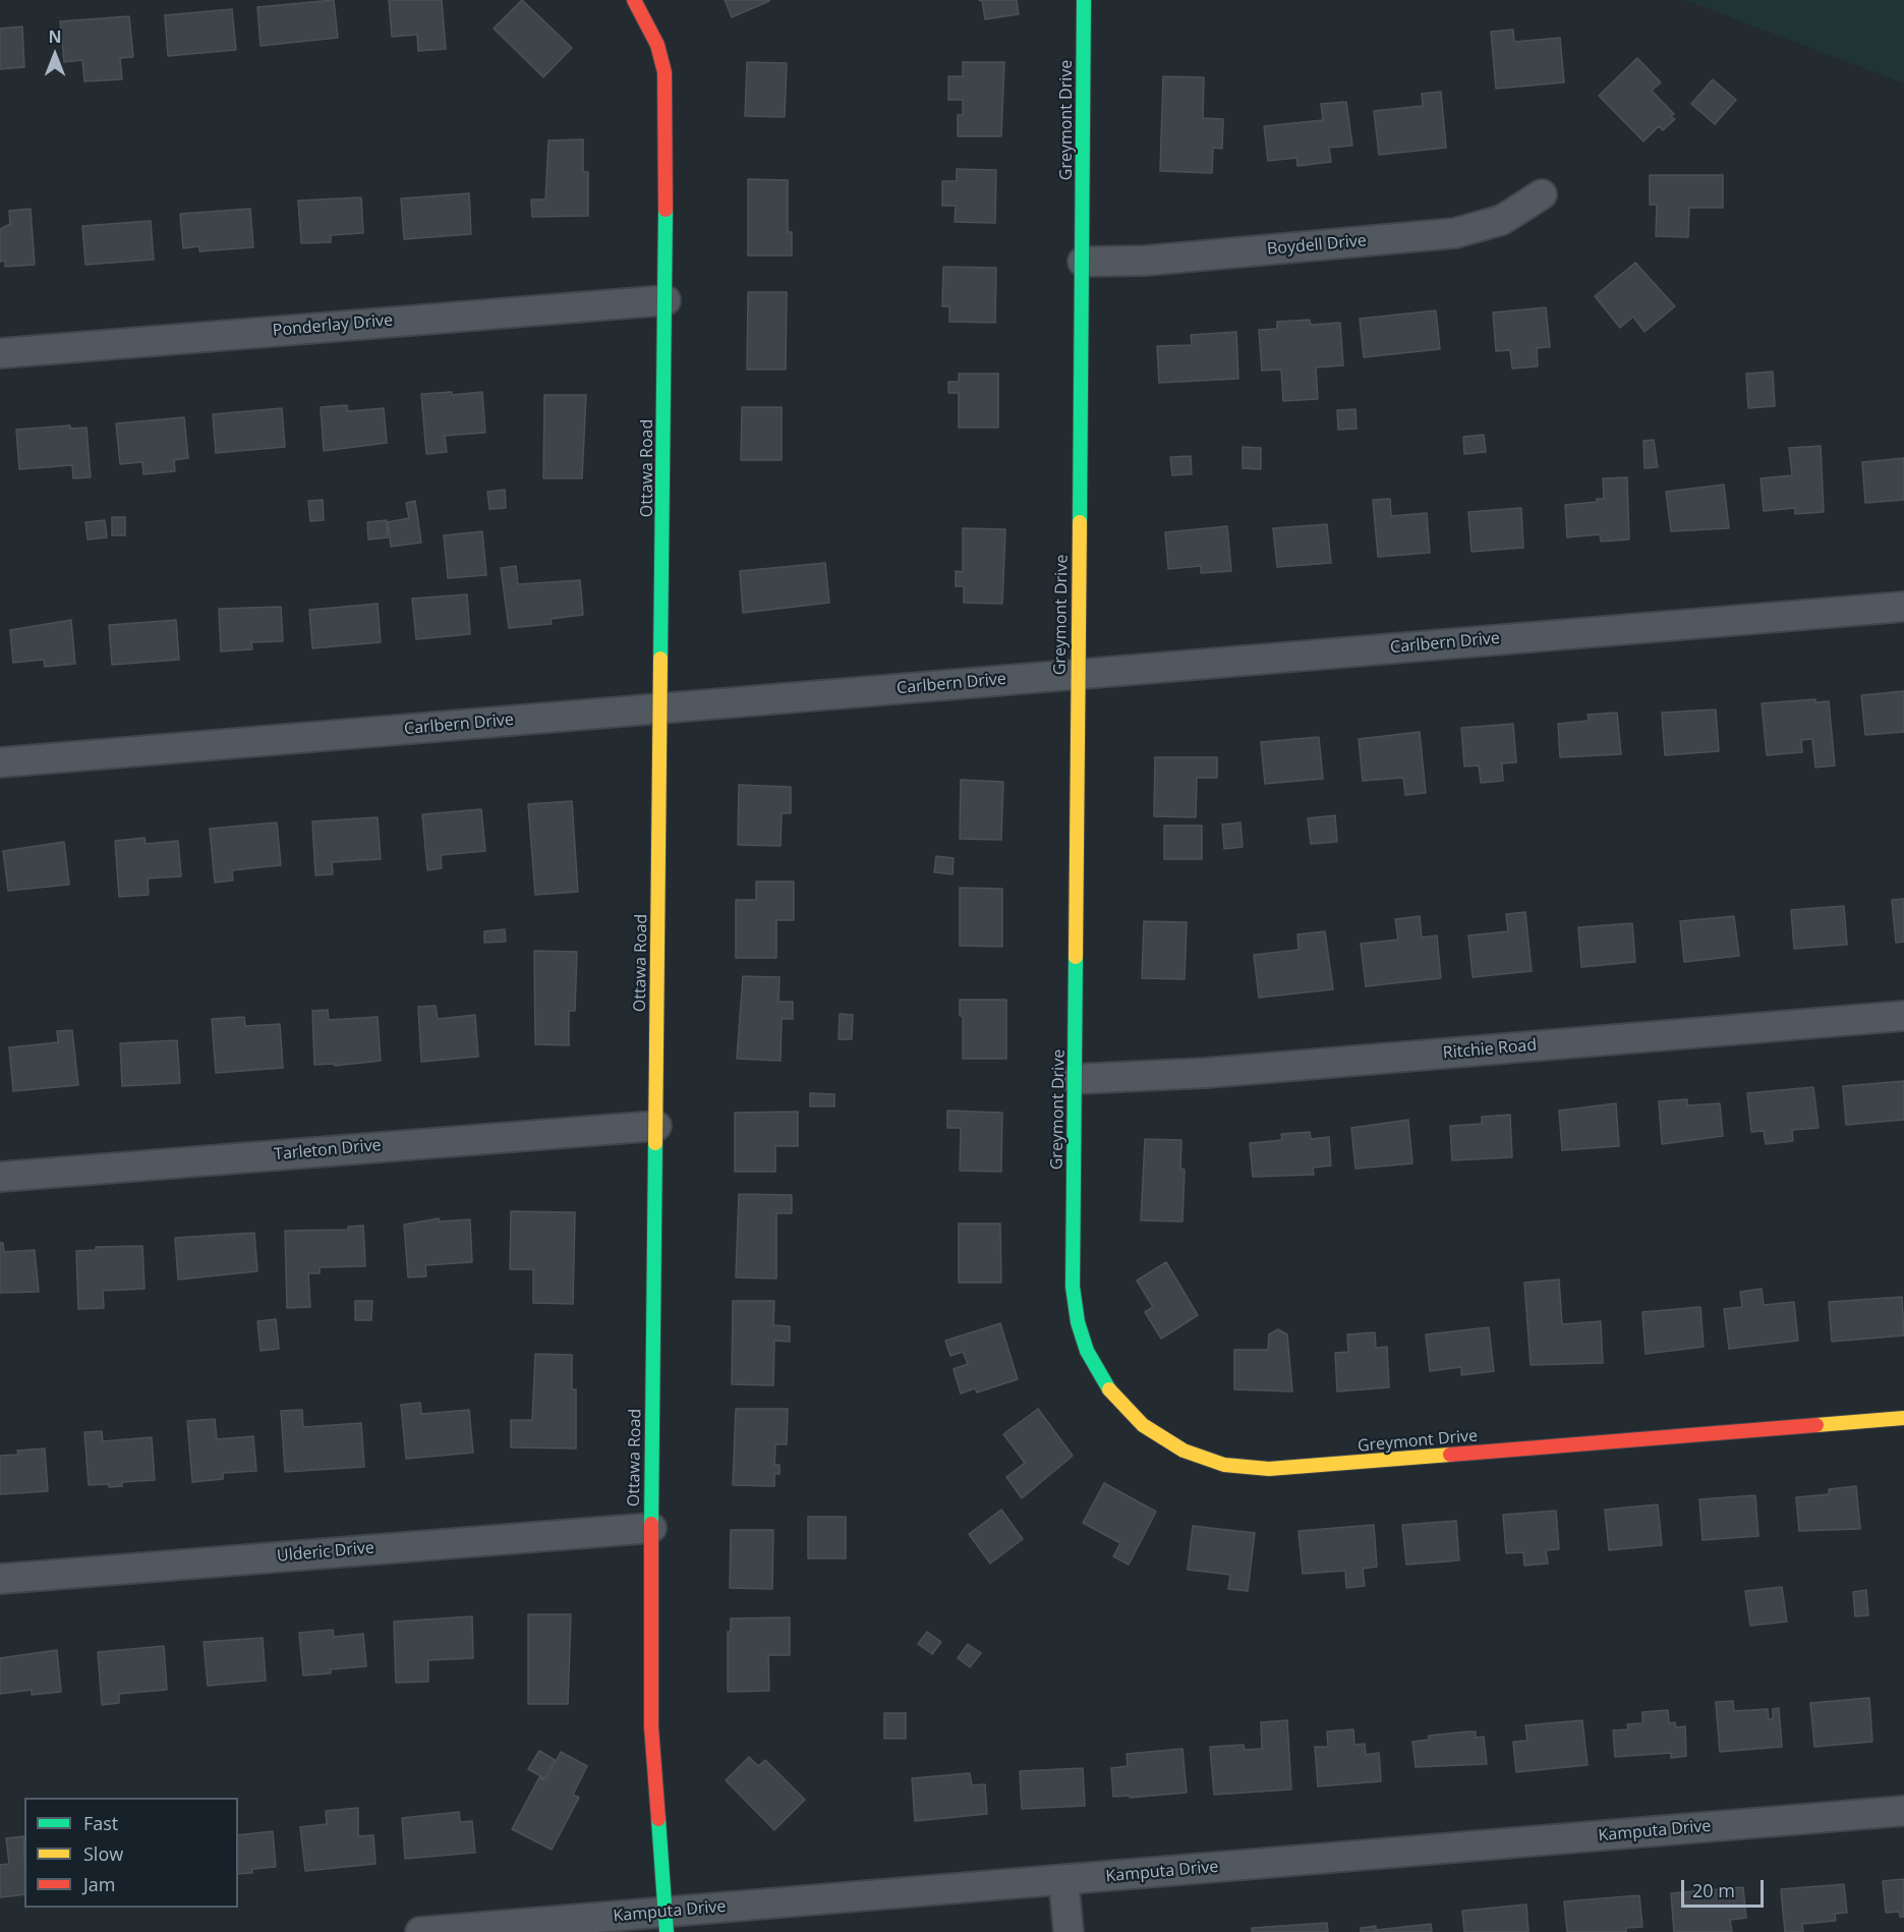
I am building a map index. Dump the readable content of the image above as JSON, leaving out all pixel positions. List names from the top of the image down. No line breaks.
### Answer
{"streets":{"street":["Greymont Drive","Boydell Drive","Ponderlay Drive","Ottawa Road","Carlbern Drive","Ritchie Road","Tarleton Drive","Ulderic Drive","Kamputa Drive"]},"crossings":[["Greymont Drive","Boydell Drive"],["Greymont Drive","Carlbern Drive"],["Greymont Drive","Ritchie Road"],["Ponderlay Drive","Ottawa Road"],["Ottawa Road","Carlbern Drive"],["Ottawa Road","Tarleton Drive"],["Ottawa Road","Ulderic Drive"],["Ottawa Road","Kamputa Drive"]],"legend":["Fast","Slow","Jam"],"scale_bar":"20 m","north":"top"}
